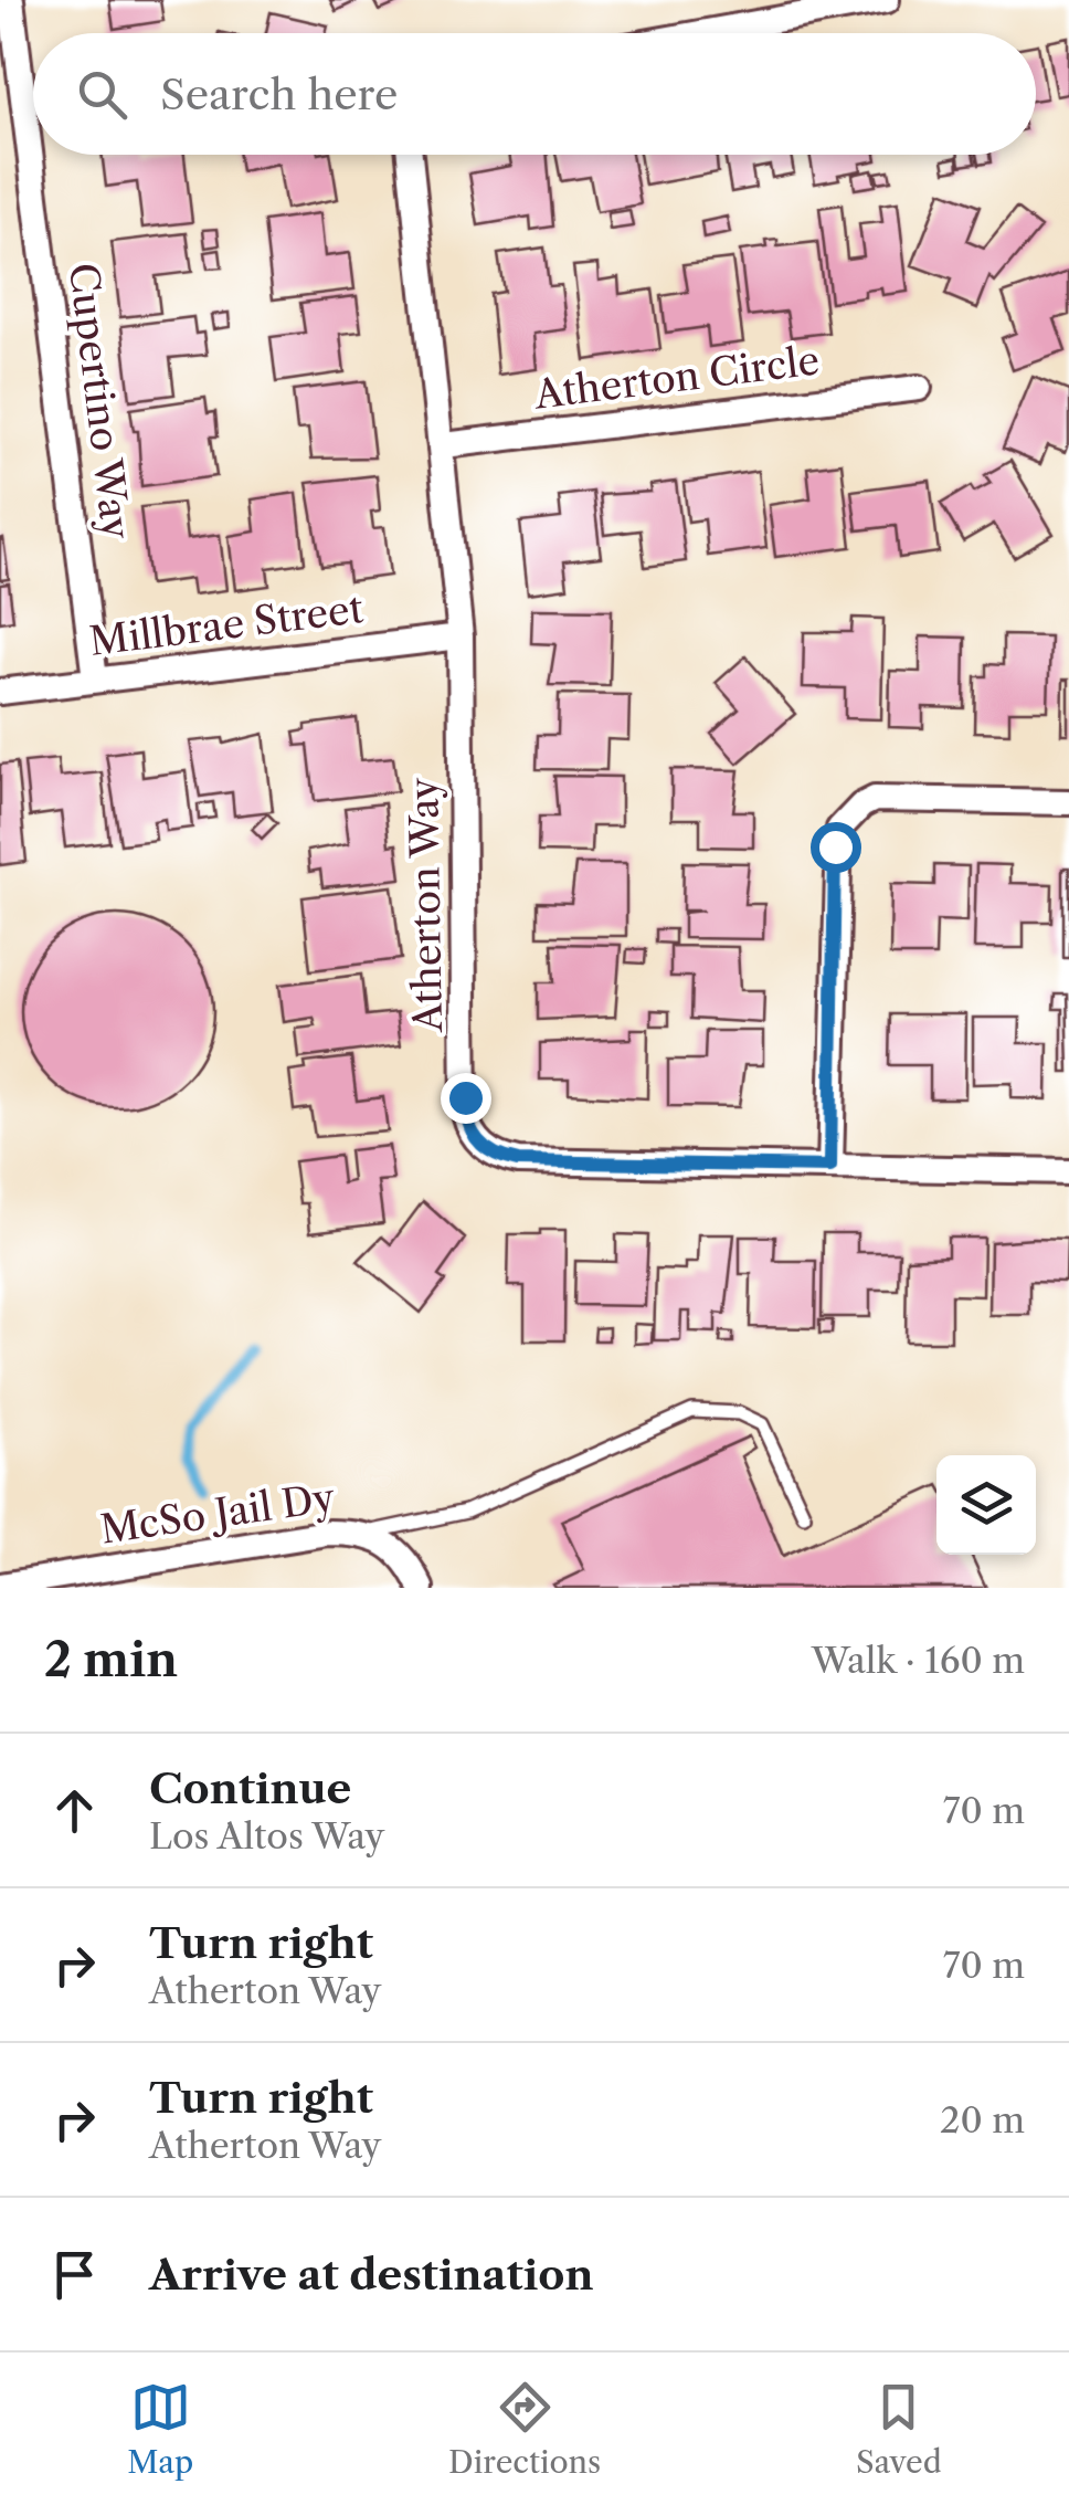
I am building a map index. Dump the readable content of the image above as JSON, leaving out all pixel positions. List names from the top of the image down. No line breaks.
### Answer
{"streets":{"street":["Atherton Circle","Cupertino Way","Millbrae Street","Atherton Way","McSo Jail Dy"]},"crossings":[["Atherton Circle","Atherton Way"],["Cupertino Way","Millbrae Street"],["Millbrae Street","Atherton Way"]],"page":{"search":"Search here","heading":["2 min","Walk · 160 m"],"list":[["Continue","Los Altos Way","70 m"],["Turn right","Atherton Way","70 m"],["Turn right","Atherton Way","20 m"],"Arrive at destination"],"nav":["Map","Directions","Saved"]}}
